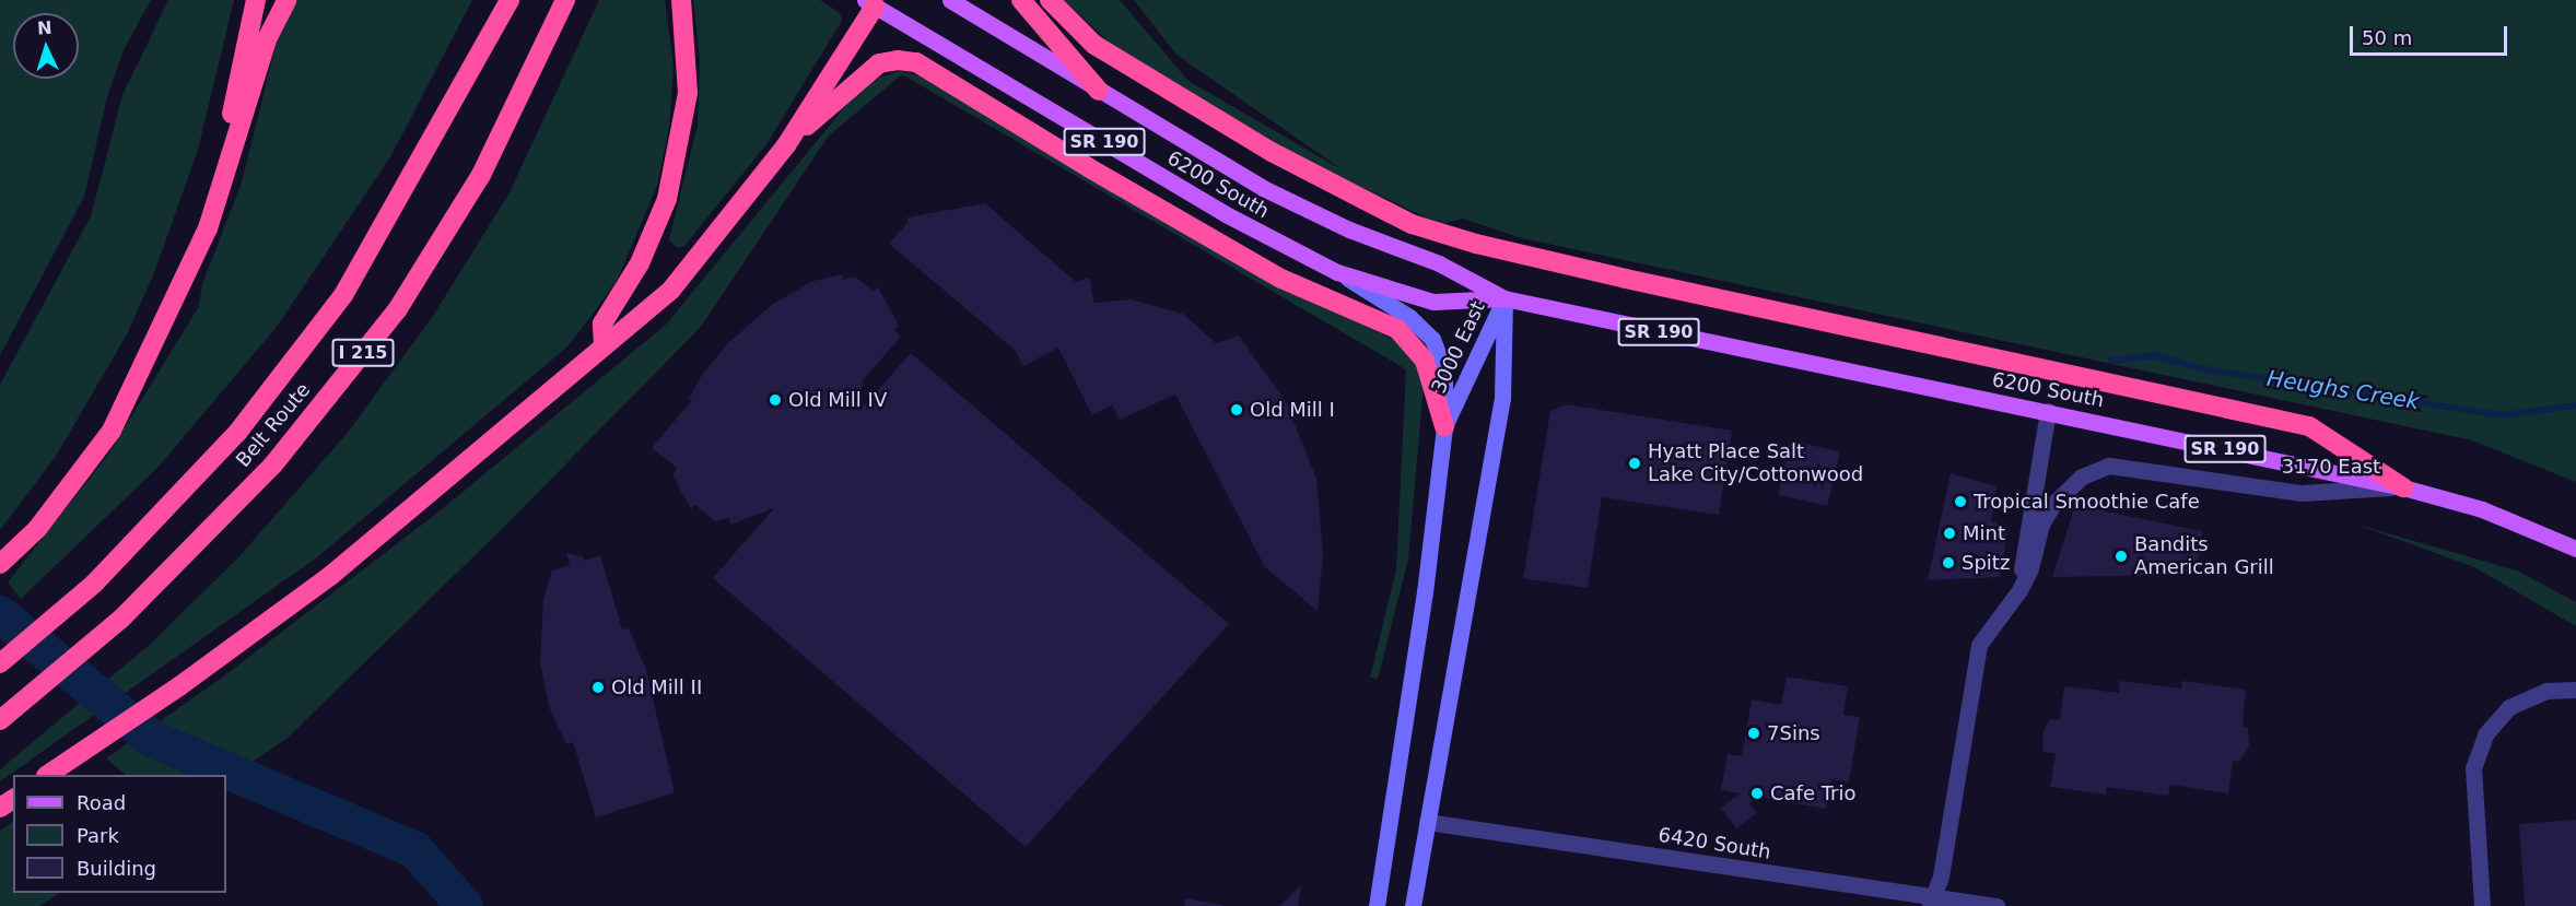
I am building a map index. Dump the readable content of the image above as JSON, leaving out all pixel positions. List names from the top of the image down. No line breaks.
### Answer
{"streets":{"highway":["I 215","Belt Route"],"main road":["SR 190","6200 South","3000 East"],"street":["3170 East","6420 South"]},"crossings":[["6200 South","3000 East"],["6200 South","3170 East"],["3000 East","6420 South"],["3170 East","6420 South"]],"water":["Heughs Creek"],"places":["Old Mill IV","Old Mill I","Hyatt Place Salt Lake City/Cottonwood","Tropical Smoothie Cafe","Mint","Bandits American Grill","Spitz","Old Mill II","7Sins","Cafe Trio"],"legend":["Road","Park","Building"],"scale_bar":"50 m","north":"top"}
